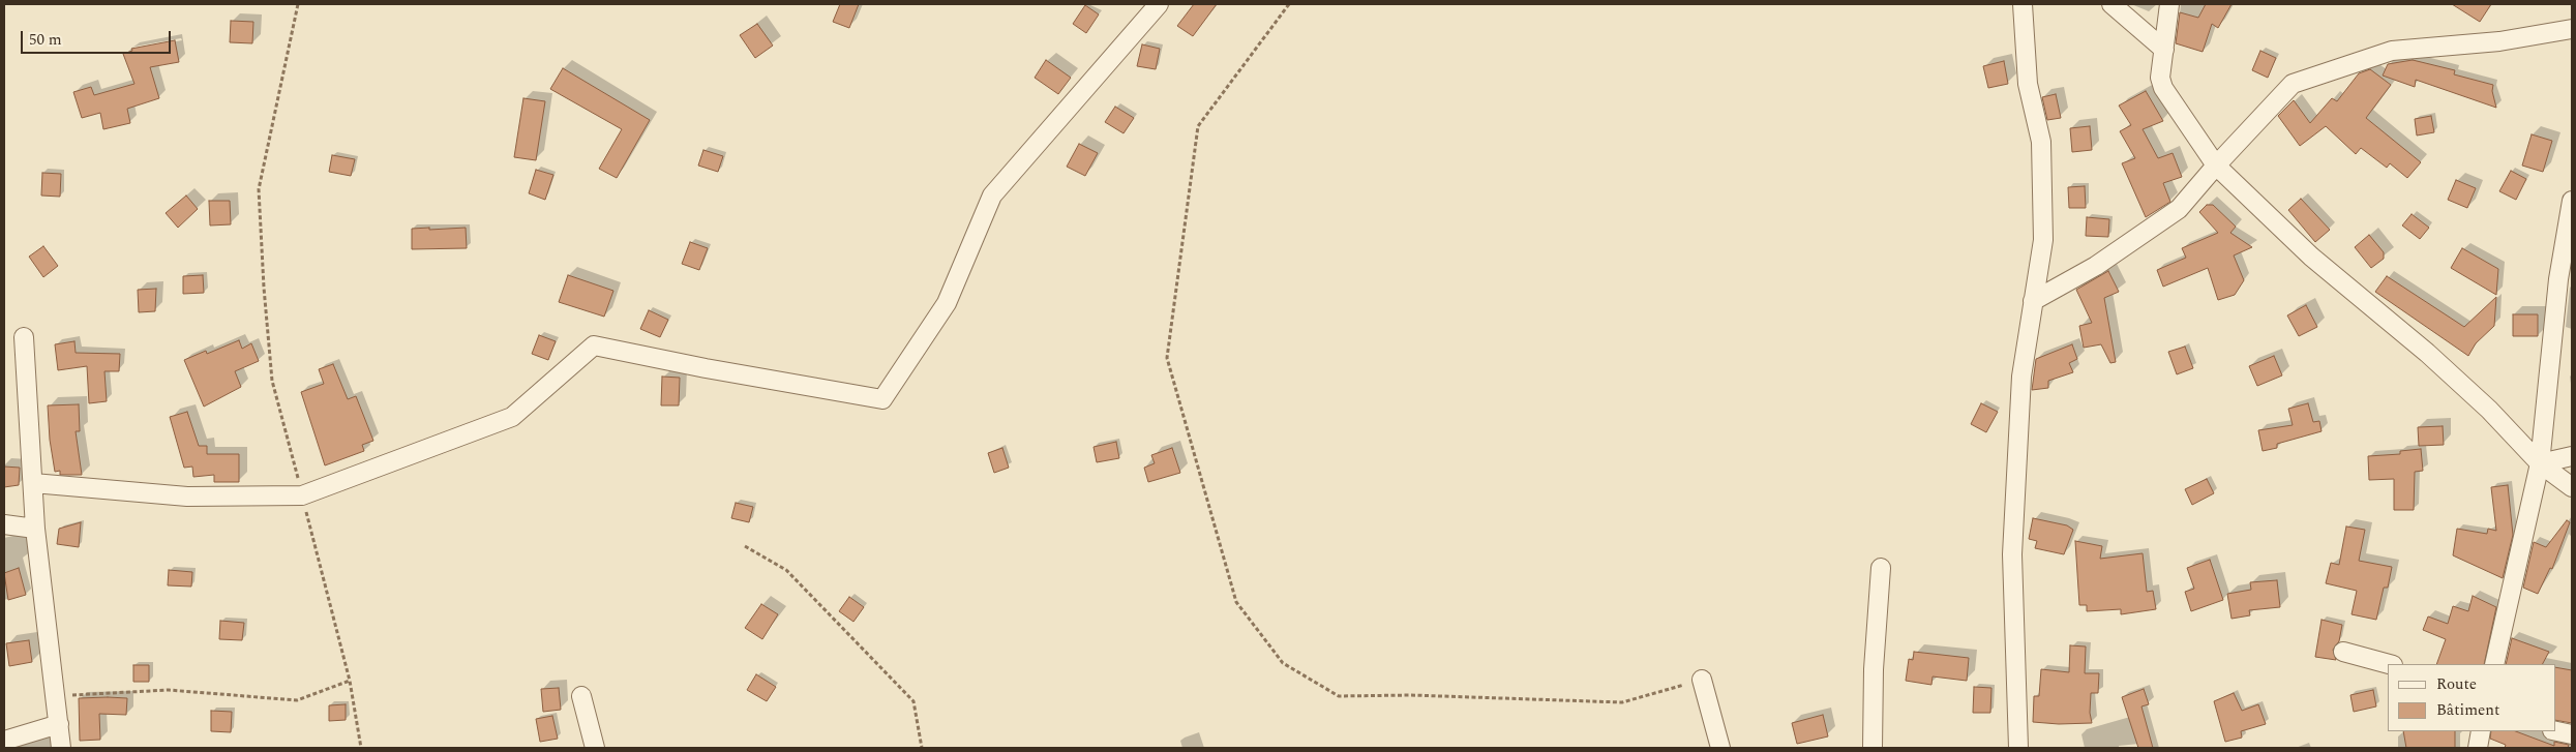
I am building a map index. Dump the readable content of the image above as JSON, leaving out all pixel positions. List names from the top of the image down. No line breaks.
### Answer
{"legend":["Route","Bâtiment"],"scale_bar":"50 m"}
